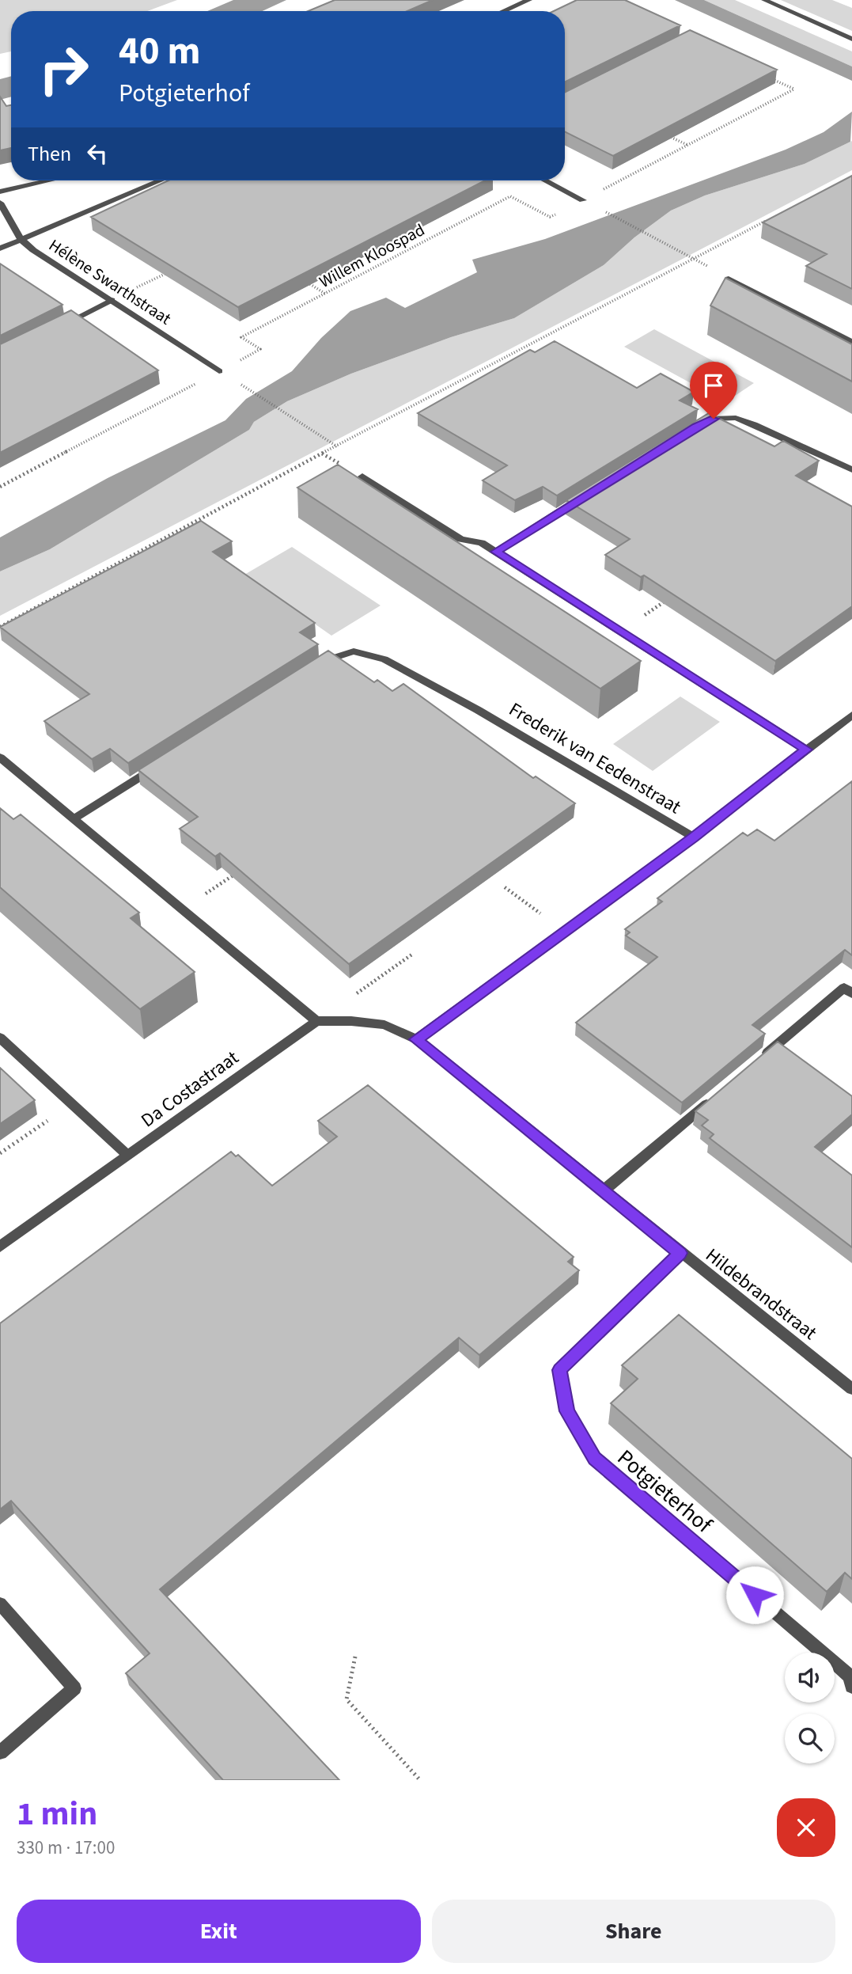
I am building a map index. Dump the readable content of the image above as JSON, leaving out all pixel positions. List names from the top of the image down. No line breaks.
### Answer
{"streets":{"street":["Hélène Swarthstraat","Frederik van Eedenstraat","Da Costastraat","Hildebrandstraat","Potgieterhof"],"path":["Willem Kloospad"]},"crossings":[["Willem Kloospad","Hélène Swarthstraat"],["Hildebrandstraat","Potgieterhof"]],"page":{"turn":["40 m","Potgieterhof"],"then":"Then","heading":["1 min","330 m · 17:00"],"buttons":["Exit","Share"]}}
